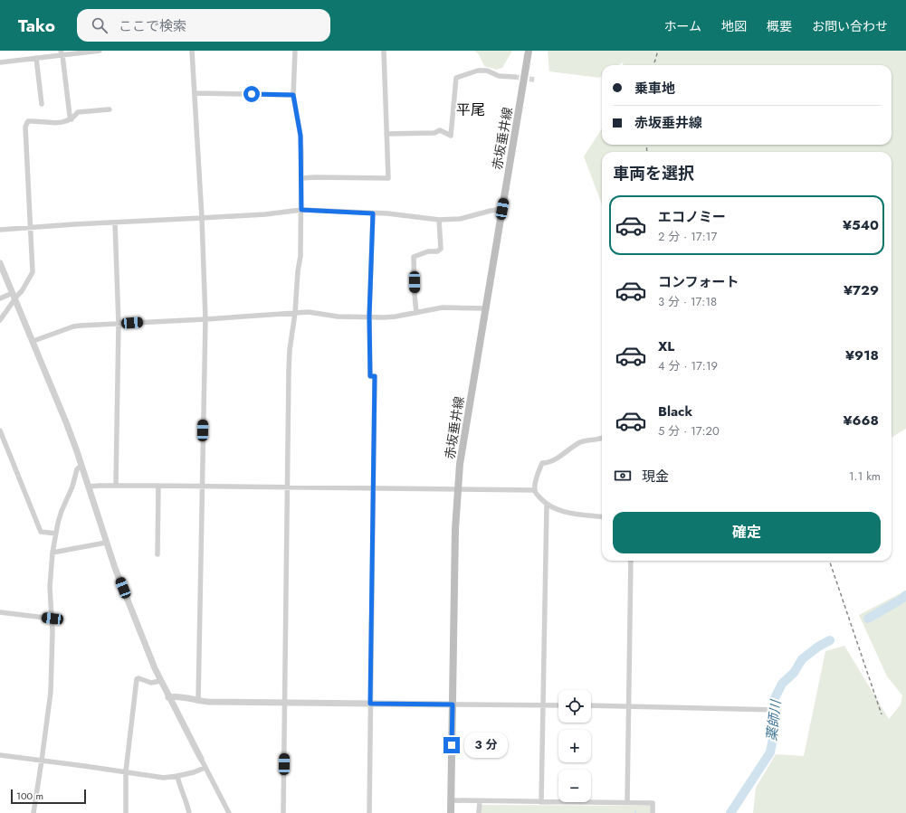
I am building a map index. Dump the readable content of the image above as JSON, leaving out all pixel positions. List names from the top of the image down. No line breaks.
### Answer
{"streets":{"main road":["赤坂垂井線"]},"districts":["平尾"],"water":["薬師川"],"scale_bar":"100 m","page":{"header":"Tako","search":"ここで検索","nav":["ホーム","地図","概要","お問い合わせ"],"banner":["乗車地","赤坂垂井線"],"heading":"車両を選択","list":[{"name":"エコノミー","note":"2 分 · 17:17","value":"¥540"},{"name":"コンフォート","note":"3 分 · 17:18","value":"¥729"},{"name":"XL","note":"4 分 · 17:19","value":"¥918"},{"name":"Black","note":"5 分 · 17:20","value":"¥668"}],"pay":["現金","1.1 km"],"buttons":"確定","map_buttons":["+","−"],"bubble":"3 分","scale":"100 m"}}
